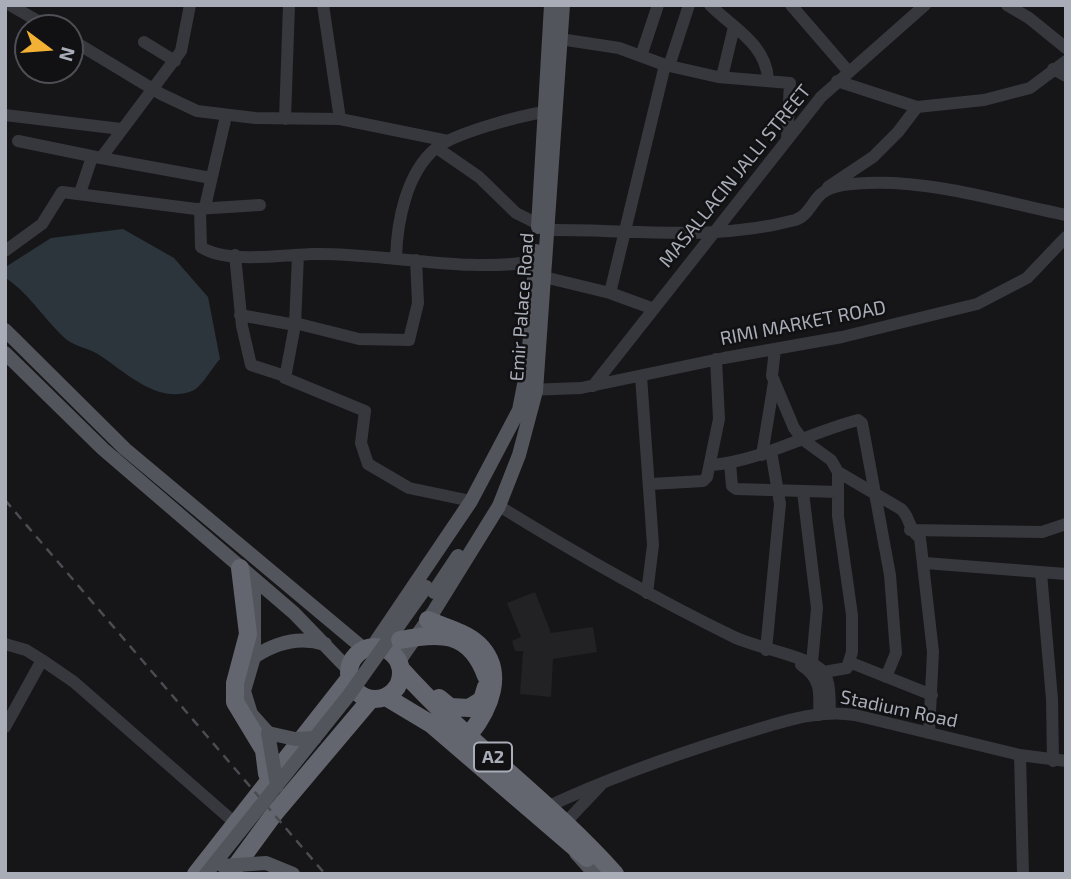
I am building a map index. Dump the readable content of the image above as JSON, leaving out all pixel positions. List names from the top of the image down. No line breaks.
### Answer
{"streets":{"highway":["A2"],"main road":["Emir Palace Road"],"street":["MASALLACIN JALLI STREET","RIMI MARKET ROAD","Stadium Road"]},"crossings":[["MASALLACIN JALLI STREET","RIMI MARKET ROAD"],["Emir Palace Road","RIMI MARKET ROAD"],["Emir Palace Road","A2"],["Stadium Road","A2"]],"north":"right"}
